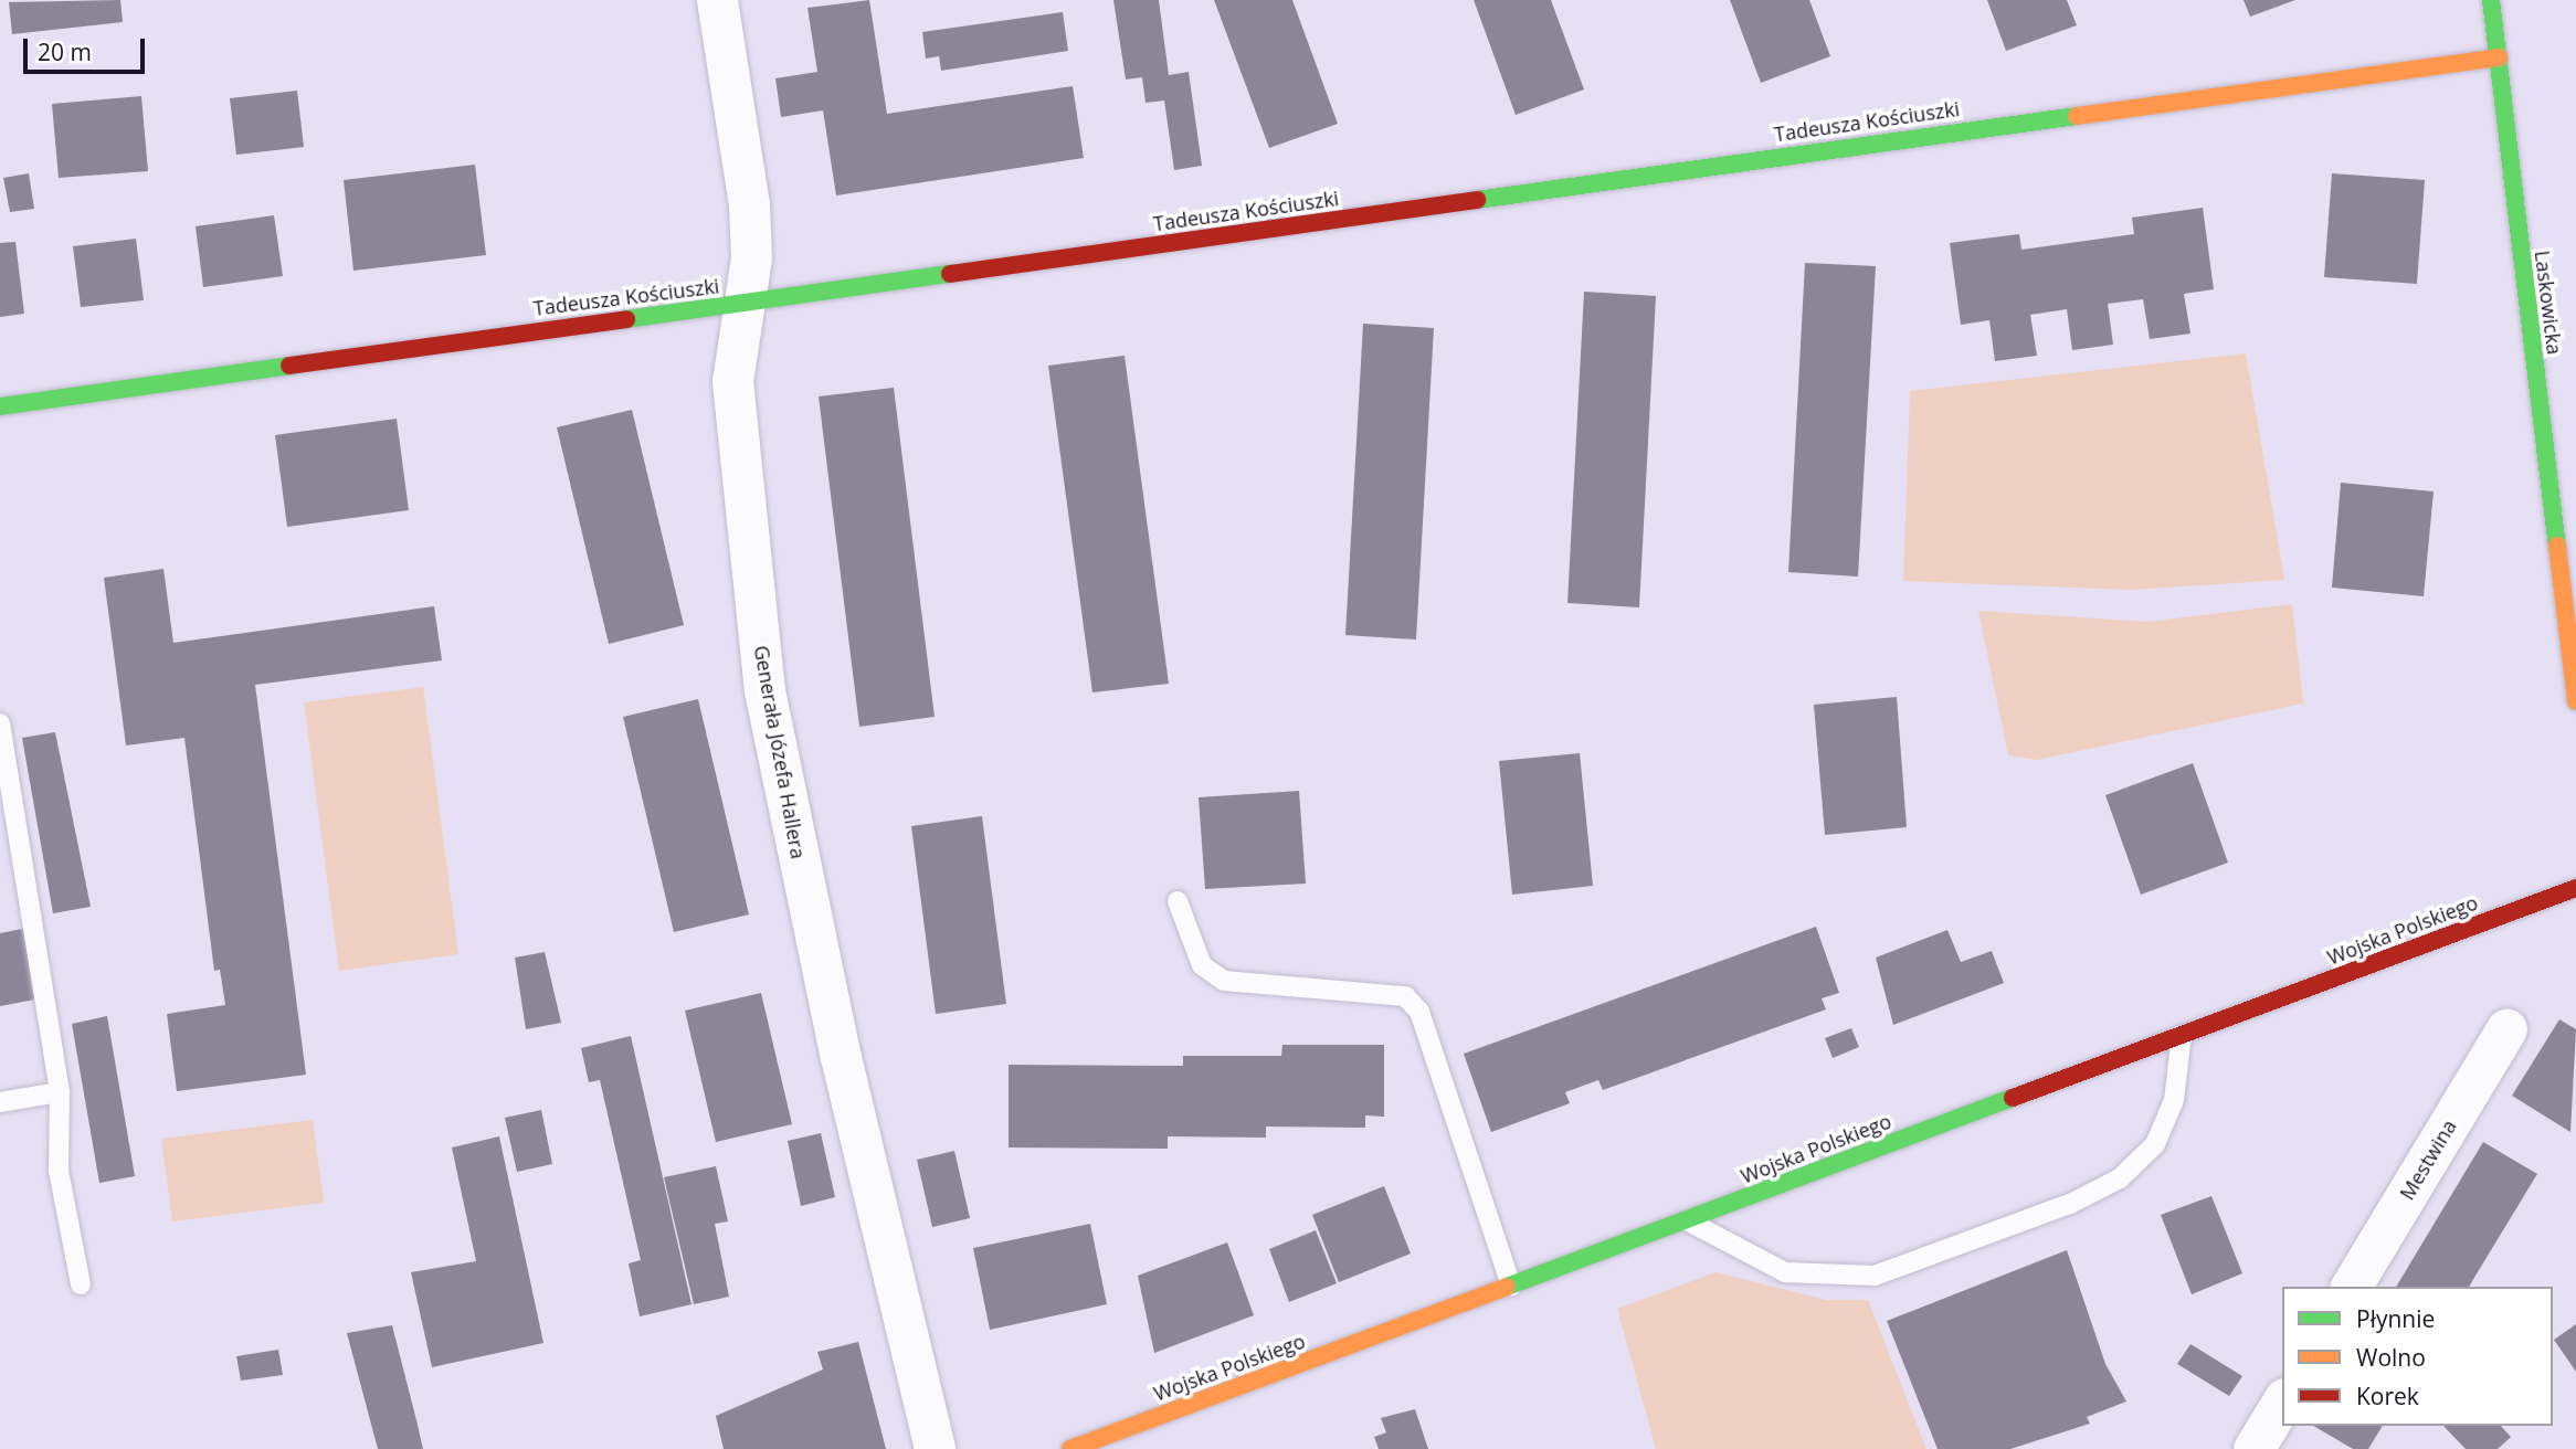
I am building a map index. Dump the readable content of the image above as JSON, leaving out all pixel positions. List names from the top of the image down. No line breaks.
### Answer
{"streets":{"street":["Tadeusza Kościuszki","Laskowicka","Generała Józefa Hallera","Wojska Polskiego","Mestwina"]},"crossings":[["Tadeusza Kościuszki","Laskowicka"],["Tadeusza Kościuszki","Generała Józefa Hallera"]],"legend":["Płynnie","Wolno","Korek"],"scale_bar":"20 m"}
